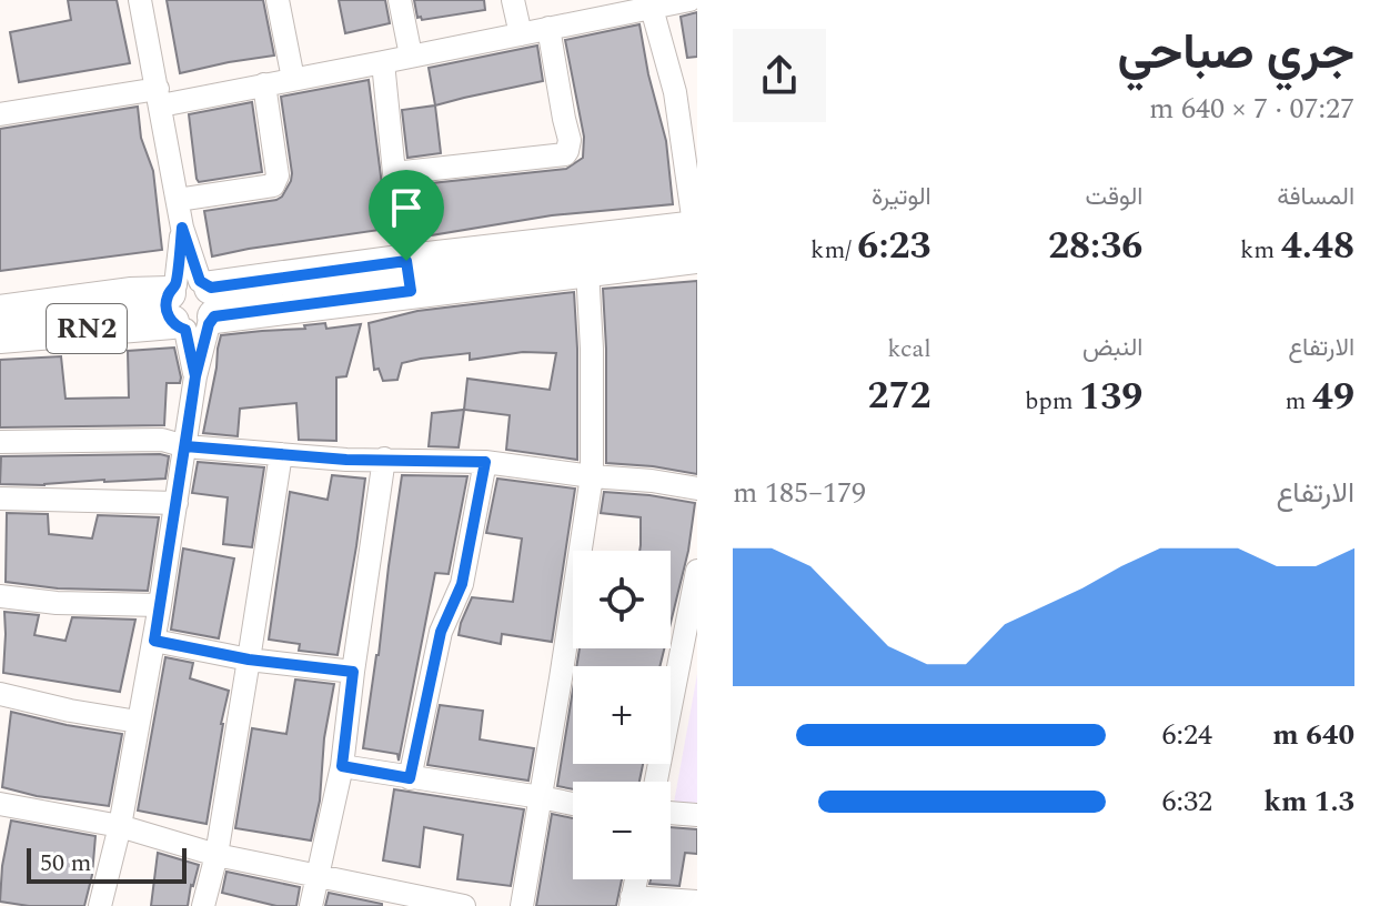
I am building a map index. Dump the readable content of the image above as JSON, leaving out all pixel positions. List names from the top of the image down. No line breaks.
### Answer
{"streets":{"main road":["RN2"]},"scale_bar":"50 m","page":{"heading":["جري صباحي","07:27 · 7 × 640 m"],"stats":[["المسافة","4.48 km"],["الوقت","28:36"],["الوتيرة","6:23 /km"],["الارتفاع","49 m"],["النبض","139 bpm"],["kcal","272"]],"chart":["الارتفاع","179–185 m"],"map_buttons":["+","−"],"list":[{"name":"640 m","note":"6:24"},{"name":"1.3 km","note":"6:32"}],"scale":"50 m"}}
